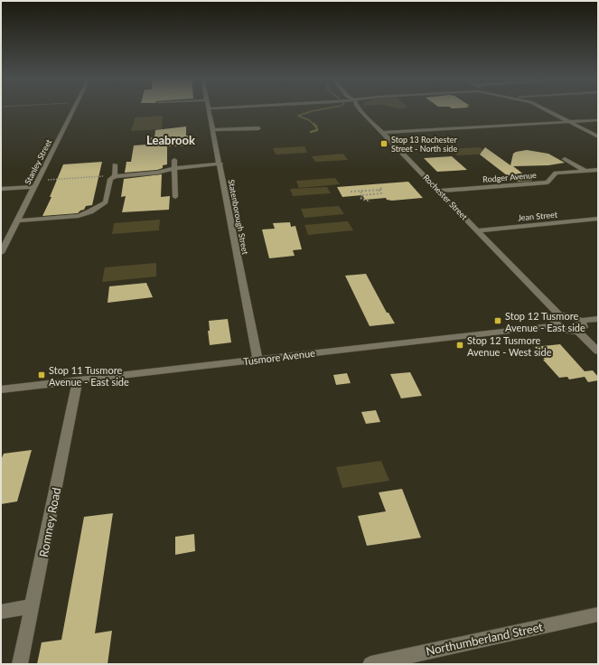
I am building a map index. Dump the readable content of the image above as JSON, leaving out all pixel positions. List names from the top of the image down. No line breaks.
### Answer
{"streets":{"street":["Stanley Street","Rodger Avenue","Rochester Street","Jean Street","Statenborough Street","Tusmore Avenue","Romney Road","Northumberland Street"]},"crossings":[["Rodger Avenue","Rochester Street"],["Rochester Street","Jean Street"],["Statenborough Street","Tusmore Avenue"],["Tusmore Avenue","Romney Road"]],"districts":["Leabrook"],"places":{"transit":["Stop 13 Rochester Street - North side","Stop 12 Tusmore Avenue - East side","Stop 12 Tusmore Avenue - West side","Stop 11 Tusmore Avenue - East side"]}}
